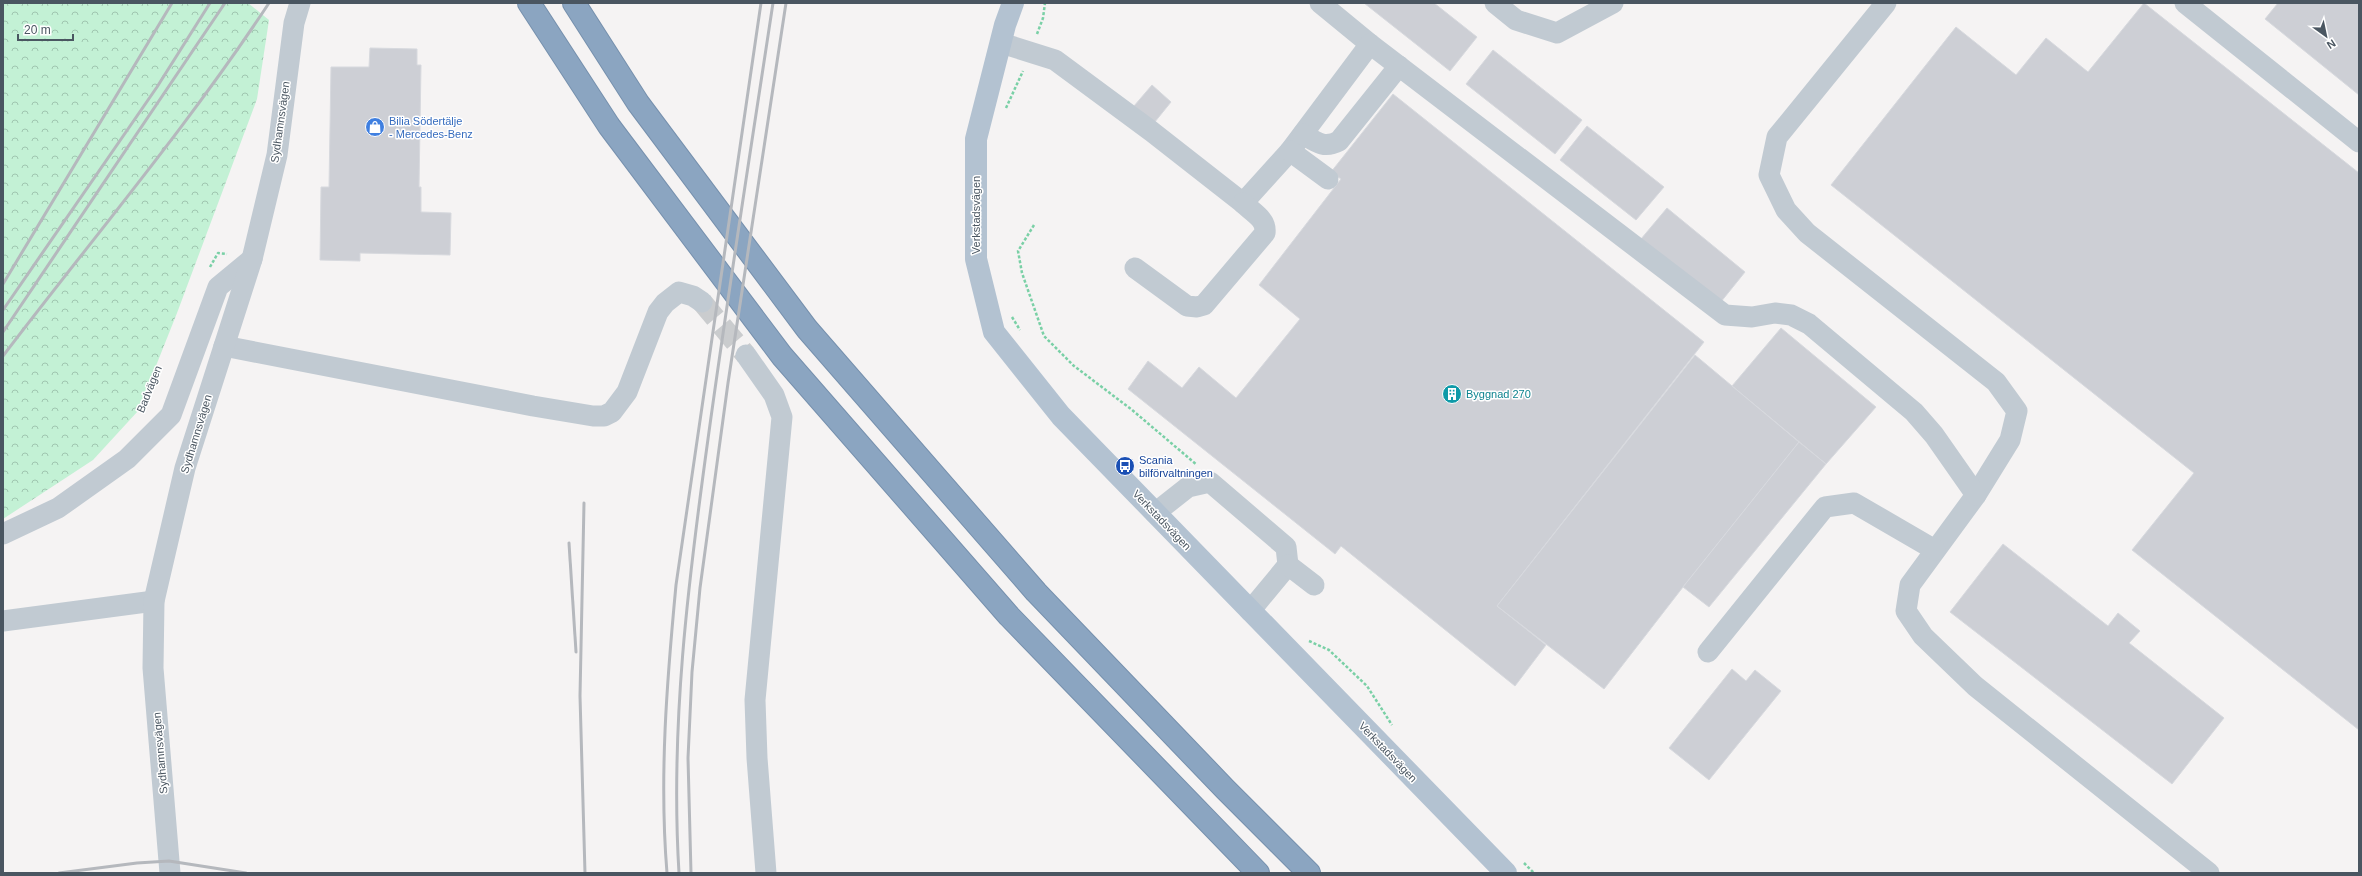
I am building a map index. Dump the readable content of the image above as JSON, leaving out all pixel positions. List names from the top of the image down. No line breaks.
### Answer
{"streets":{"main road":["Verkstadsvägen"],"street":["Sydhamnsvägen"]},"places":{"shop":["Bilia Södertälje - Mercedes-Benz"],"building":["Byggnad 270"],"bus stop":["Scania bilförvaltningen"]},"scale_bar":"20 m","north":"bottom right"}
